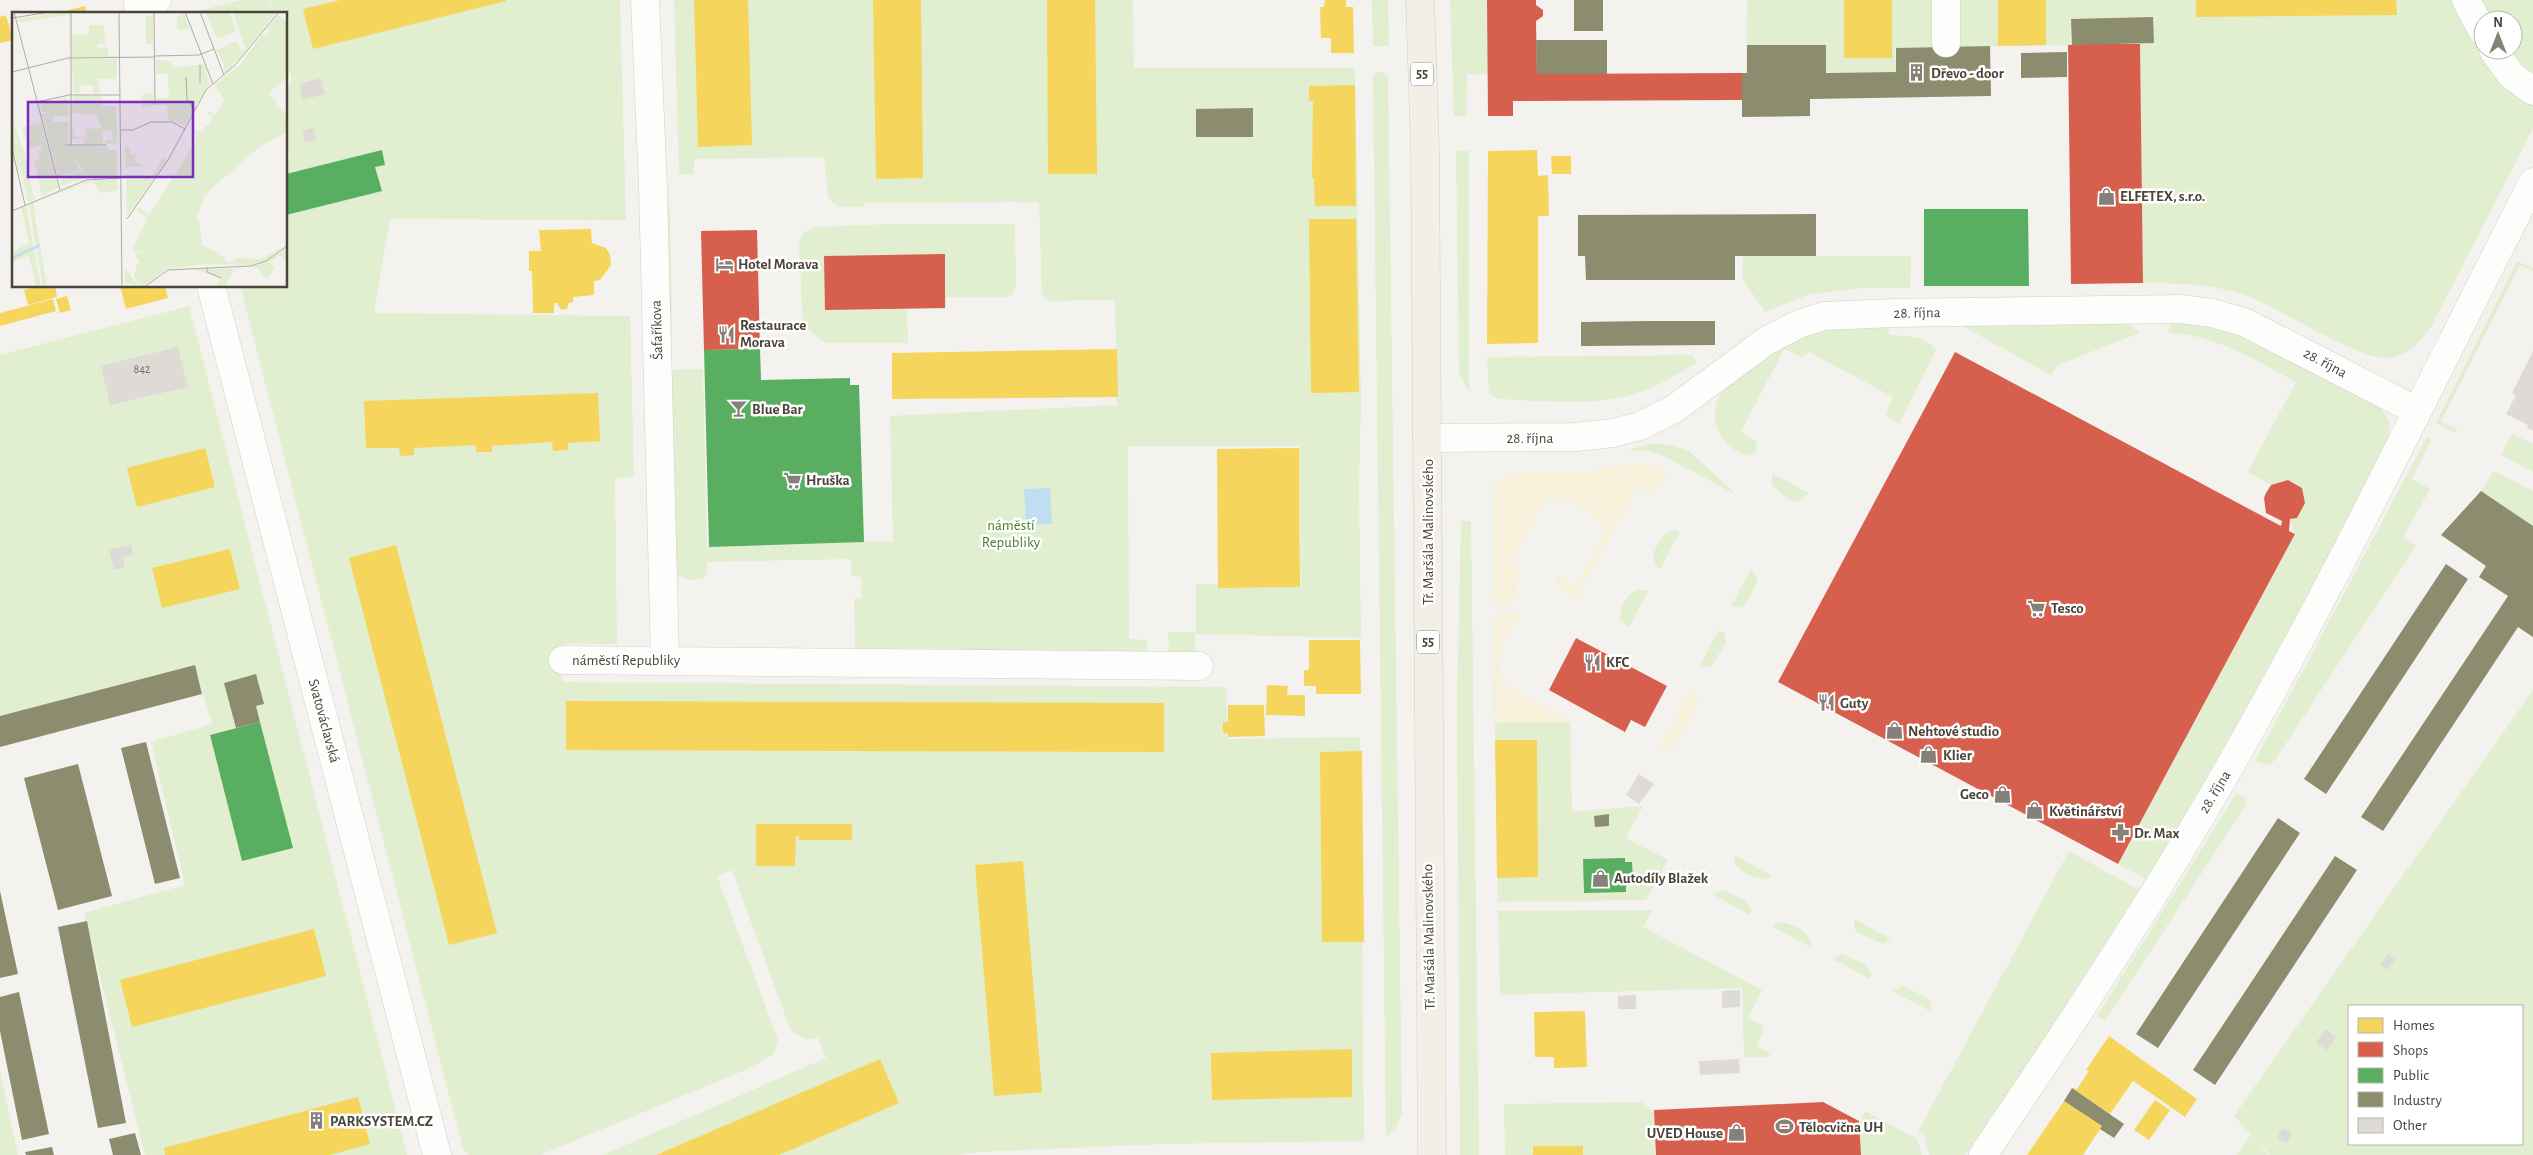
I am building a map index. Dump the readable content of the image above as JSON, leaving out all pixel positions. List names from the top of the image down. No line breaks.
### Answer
{"streets":{"main road":["55","Tř. Maršála Malinovského"],"street":["28. října","Šafaříkova","náměstí Republiky","Svatováclavská"]},"crossings":[["28. října","Tř. Maršála Malinovského"],["Šafaříkova","náměstí Republiky"]],"parks":["náměstí Republiky"],"places":{"building":["Dřevo - door","PARKSYSTEM.CZ"],"shop":["ELFETEX, s.r.o.","Nehtové studio","Klier","Geco","Květinářství","Autodíly Blažek","UVED House"],"hotel":["Hotel Morava"],"restaurant":["Restaurace Morava","KFC","Guty"],"bar":["Blue Bar"],"supermarket":["Hruška","Tesco"],"pharmacy":["Dr. Max"],"sports":["Tělocvična UH"]},"house_numbers":["842"],"legend":["Homes","Shops","Public","Industry","Other"],"north":"top"}
